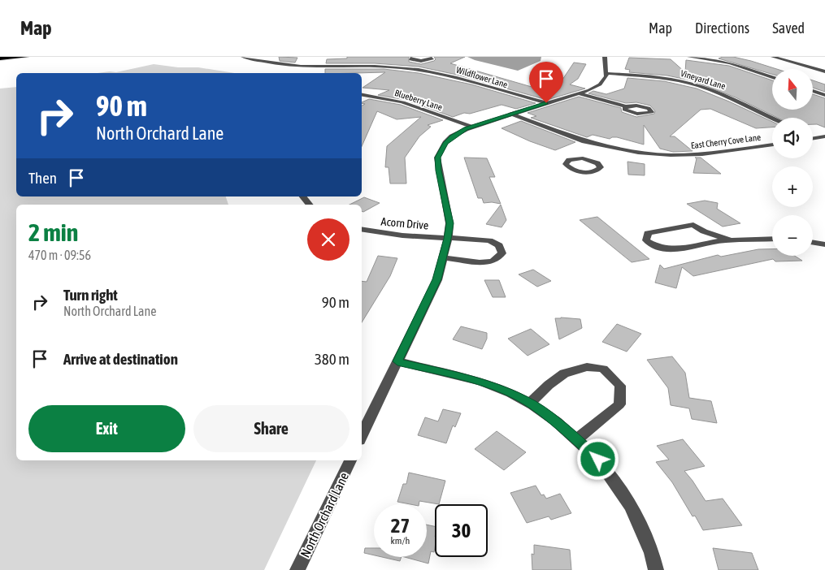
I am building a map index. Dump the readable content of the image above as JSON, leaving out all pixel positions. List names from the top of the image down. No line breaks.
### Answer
{"streets":{"street":["Wildflower Lane","Vineyard Lane","Blueberry Lane","East Cherry Cove Lane","Acorn Drive","North Orchard Lane"]},"north":"top","page":{"header":"Map","nav":["Map","Directions","Saved"],"map_buttons":["+","−"],"turn":["90 m","North Orchard Lane"],"then":"Then","heading":["2 min","470 m · 09:56"],"list":[{"name":"Turn right","note":"North Orchard Lane","value":"90 m"},{"name":"Arrive at destination","value":"380 m"}],"buttons":["Exit","Share"],"speed":"27 km/h","limit":"30"}}
